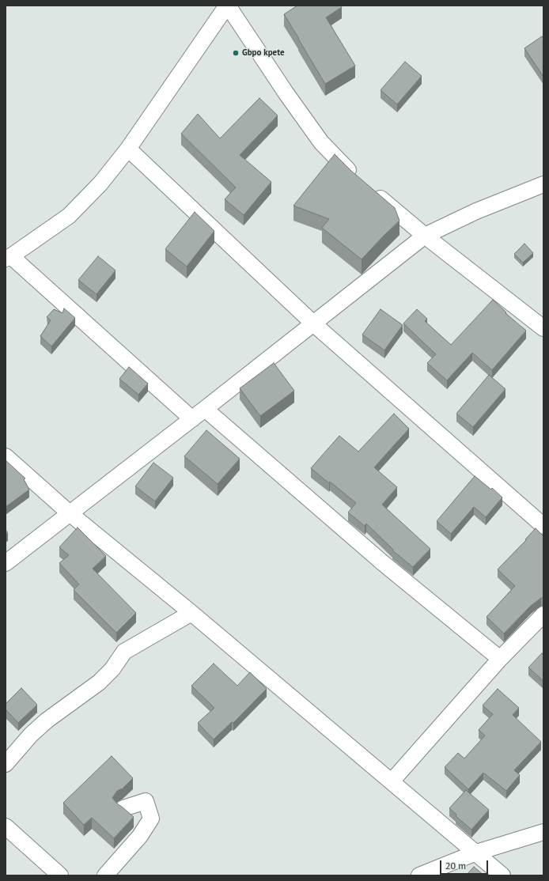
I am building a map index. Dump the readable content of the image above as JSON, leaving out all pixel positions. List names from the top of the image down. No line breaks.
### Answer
{"places":["Gbpo kpete"],"scale_bar":"20 m"}
